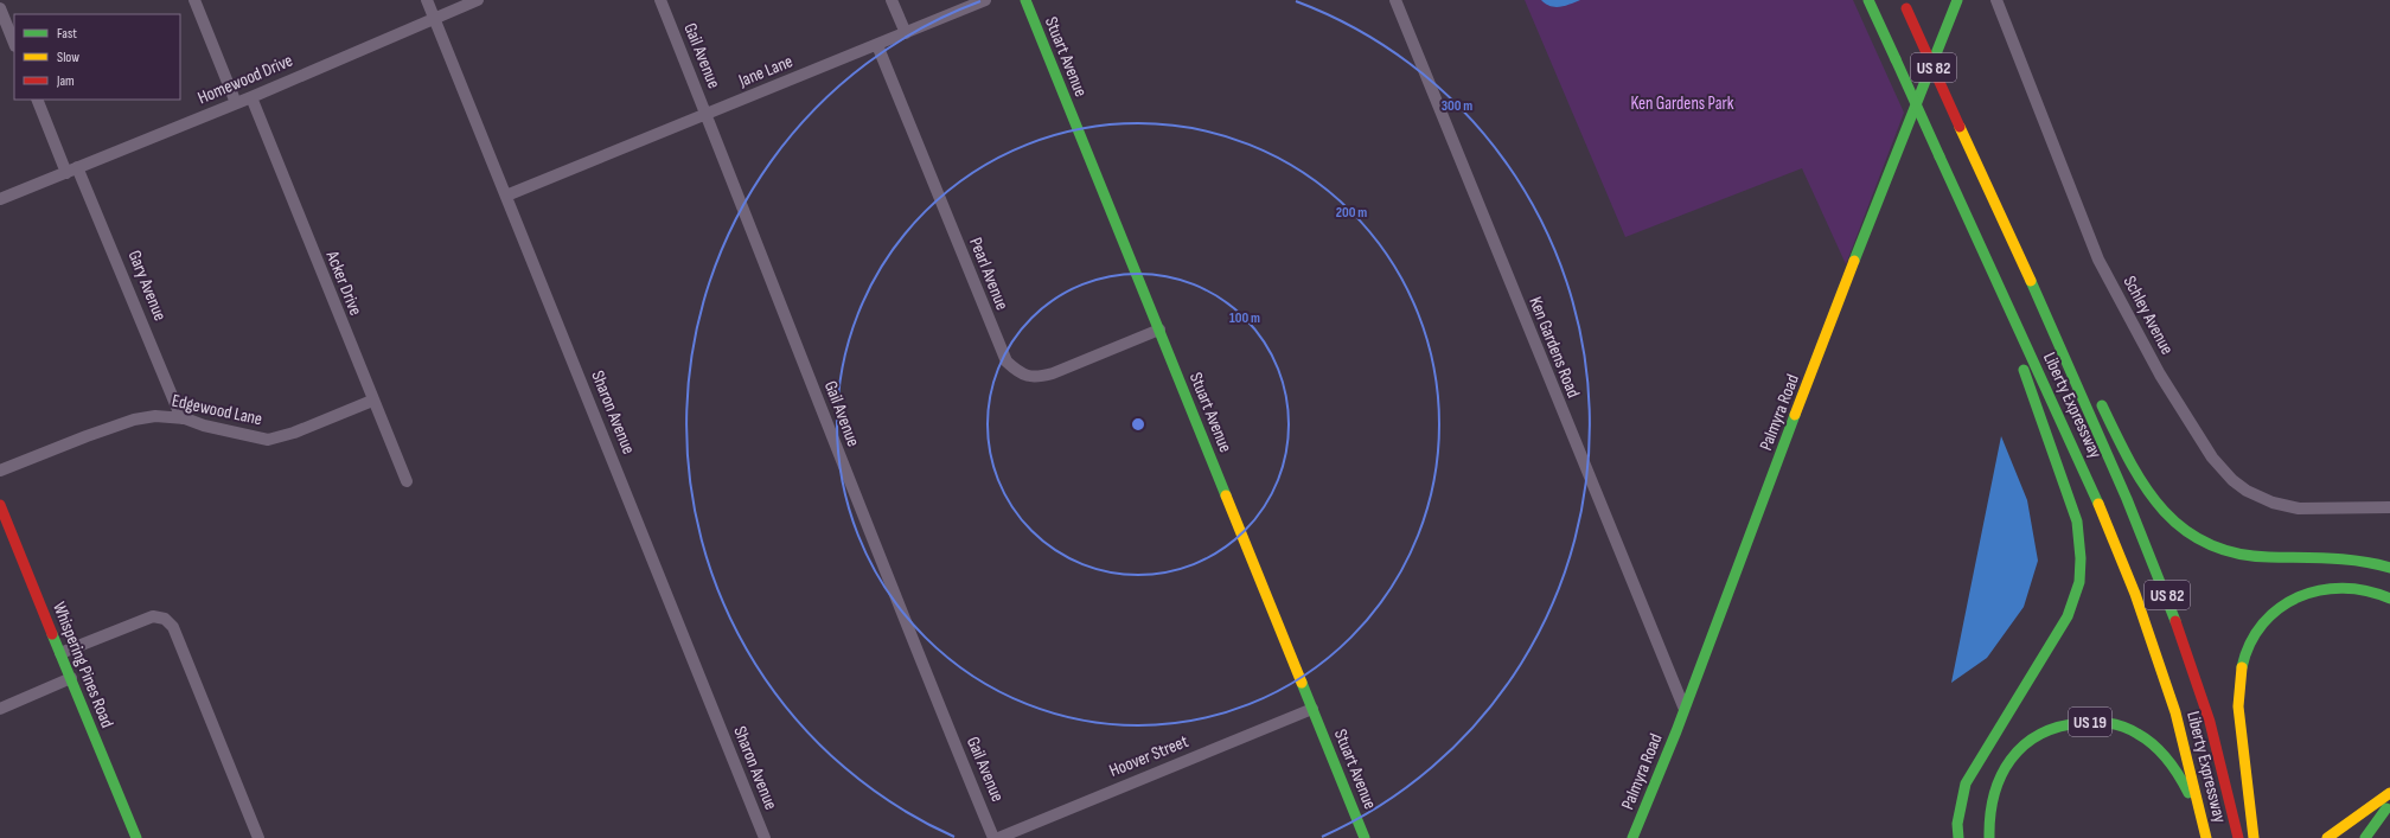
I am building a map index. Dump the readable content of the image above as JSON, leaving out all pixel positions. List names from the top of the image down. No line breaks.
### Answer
{"streets":{"main road":["Stuart Avenue","US 82","Liberty Expressway","Palmyra Road","Whispering Pines Road","US 19"],"street":["Gail Avenue","Jane Lane","Homewood Drive","Pearl Avenue","Acker Drive","Gary Avenue","Schley Avenue","Ken Gardens Road","Edgewood Lane","Sharon Avenue","Hoover Street"]},"crossings":[["Gail Avenue","Jane Lane"],["Stuart Avenue","Pearl Avenue"],["Stuart Avenue","Hoover Street"],["US 82","Liberty Expressway"],["Jane Lane","Pearl Avenue"],["Jane Lane","Sharon Avenue"],["Homewood Drive","Acker Drive"],["Homewood Drive","Gary Avenue"],["Homewood Drive","Sharon Avenue"],["Acker Drive","Edgewood Lane"],["Gary Avenue","Edgewood Lane"],["Ken Gardens Road","Palmyra Road"],["Liberty Expressway","US 19"]],"parks":["Ken Gardens Park"],"legend":["Fast","Slow","Jam"],"rings":["300 m","200 m","100 m"]}
